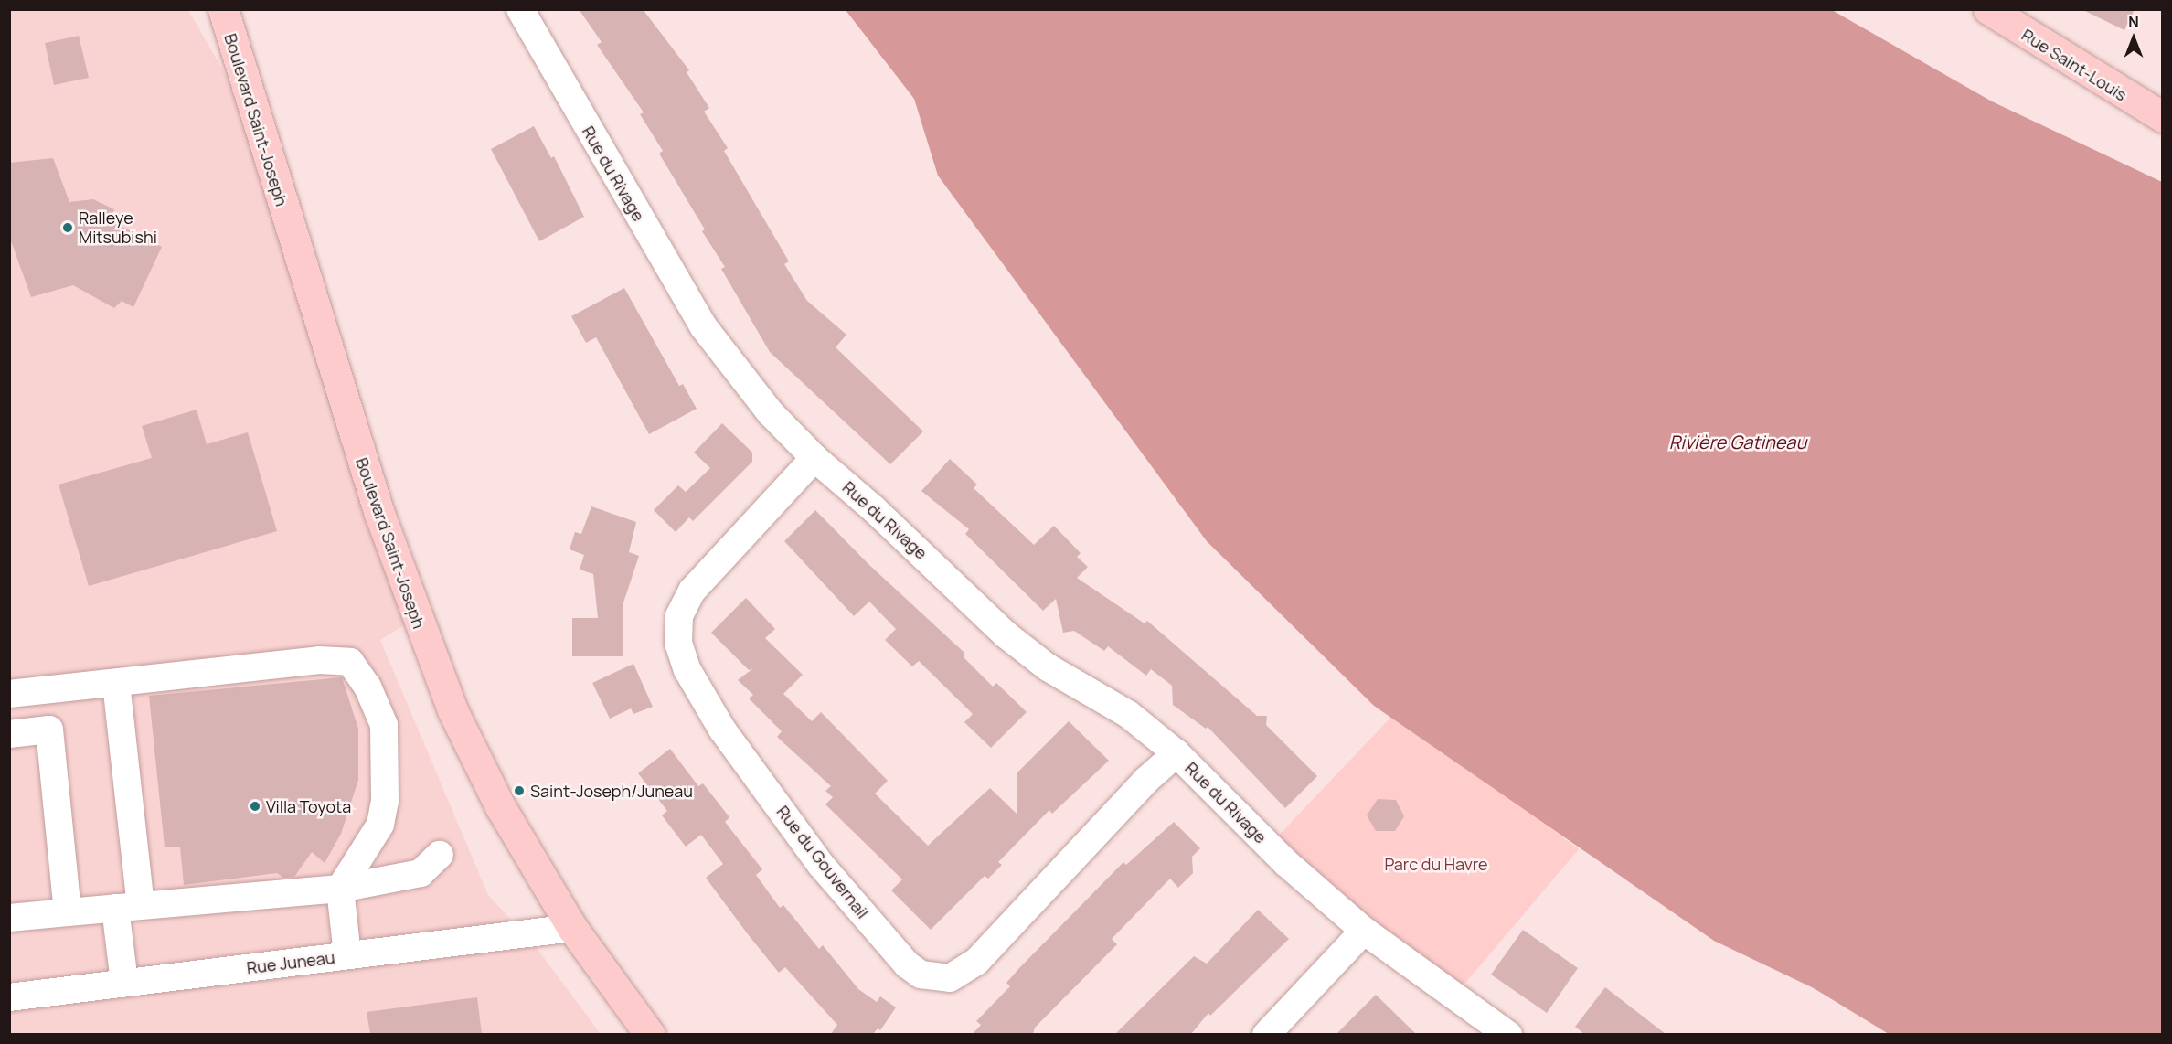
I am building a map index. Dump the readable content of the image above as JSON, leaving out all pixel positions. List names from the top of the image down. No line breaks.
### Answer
{"streets":{"main road":["Rue Saint-Louis","Boulevard Saint-Joseph"],"street":["Rue du Rivage","Rue du Gouvernail","Rue Juneau"]},"crossings":[["Boulevard Saint-Joseph","Rue Juneau"],["Rue du Rivage","Rue du Gouvernail"]],"water":["Rivière Gatineau"],"parks":["Parc du Havre"],"places":["Ralleye Mitsubishi","Saint-Joseph/Juneau","Villa Toyota"],"north":"top"}
